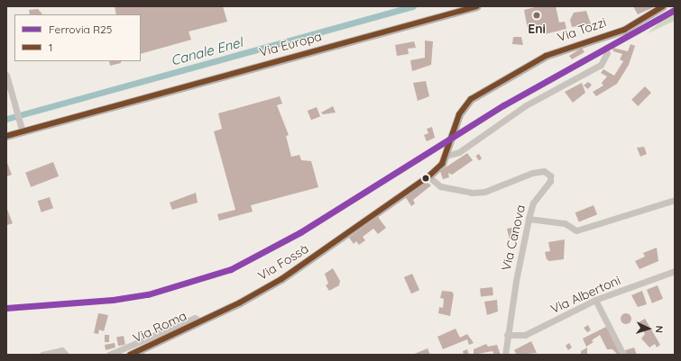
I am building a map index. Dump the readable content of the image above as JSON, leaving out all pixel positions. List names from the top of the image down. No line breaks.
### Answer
{"streets":{"main road":["Via Tozzi","Via Europa","Via Fossà","Via Roma"],"street":["Via Canova","Via Albertoni"]},"crossings":[["Via Tozzi","Via Fossà"],["Via Canova","Via Fossà"],["Via Canova","Via Albertoni"],["Via Fossà","Via Roma"]],"water":["Canale Enel"],"places":["Eni"],"lines":["transit line 1","rail line R25"],"legend":["Ferrovia R25","1"],"north":"right"}
